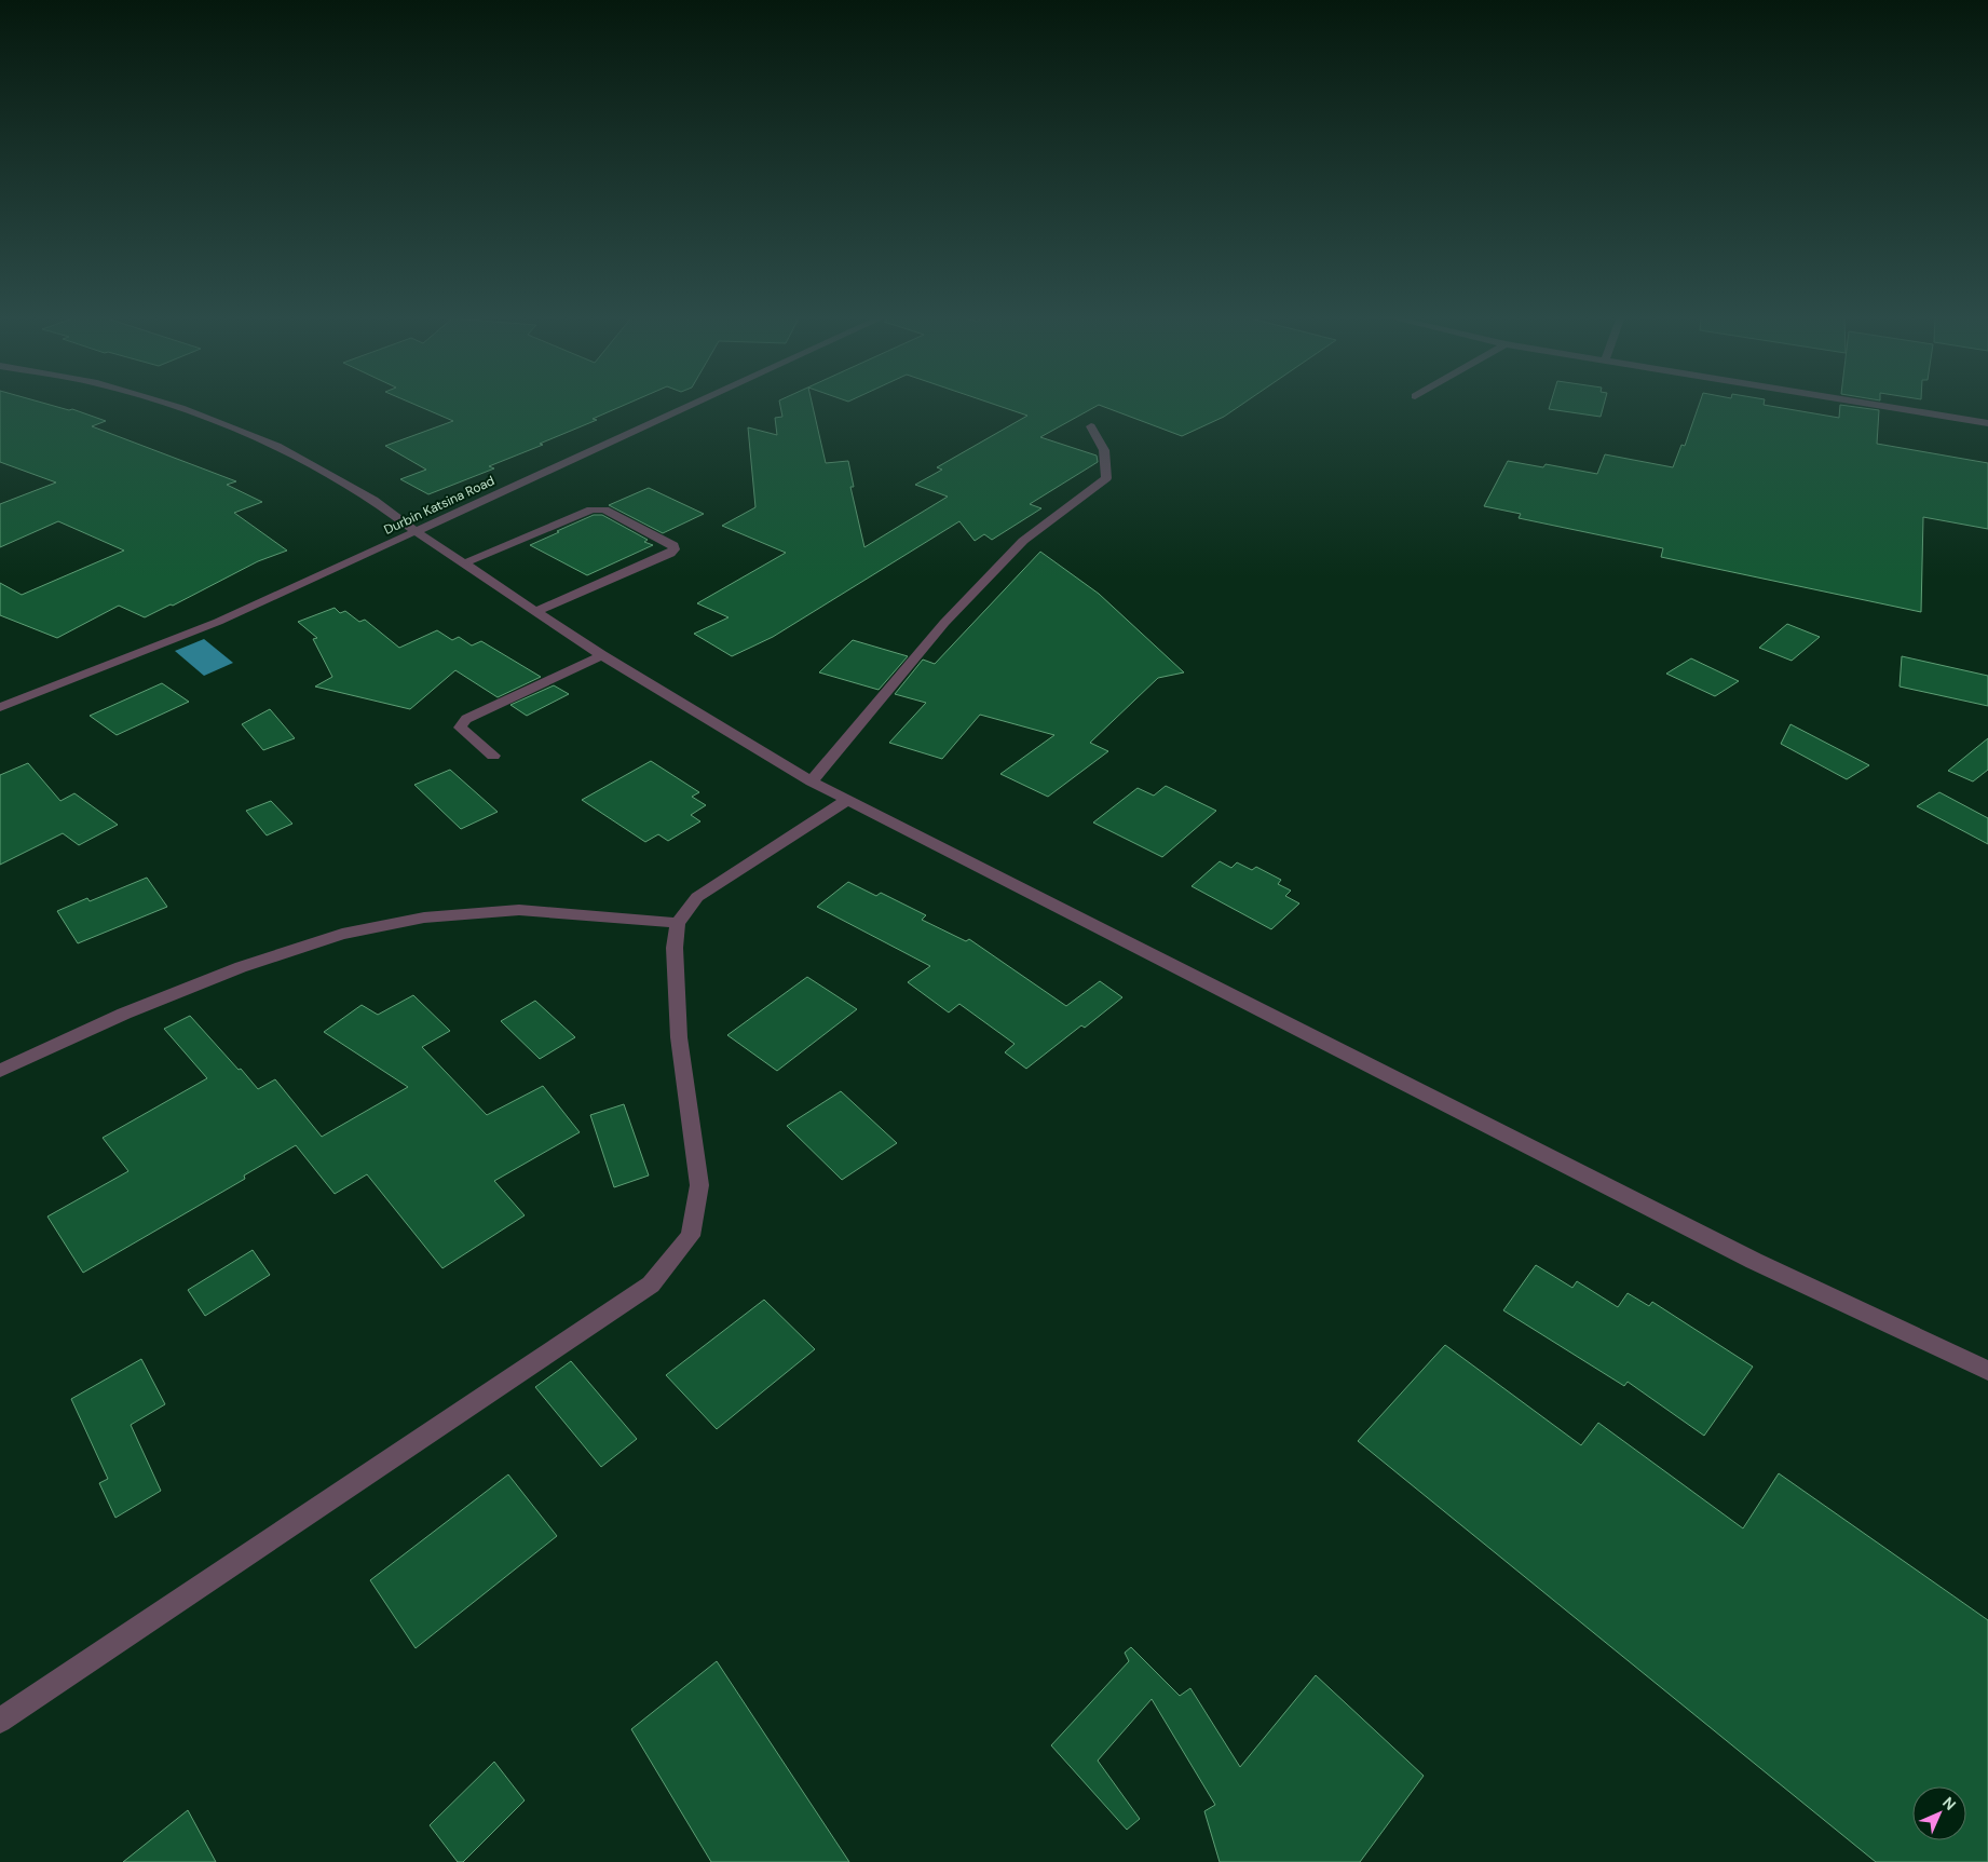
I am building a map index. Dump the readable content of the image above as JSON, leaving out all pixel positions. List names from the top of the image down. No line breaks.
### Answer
{"streets":{"street":["Durbin Katsina Road"]},"north":"top right"}
